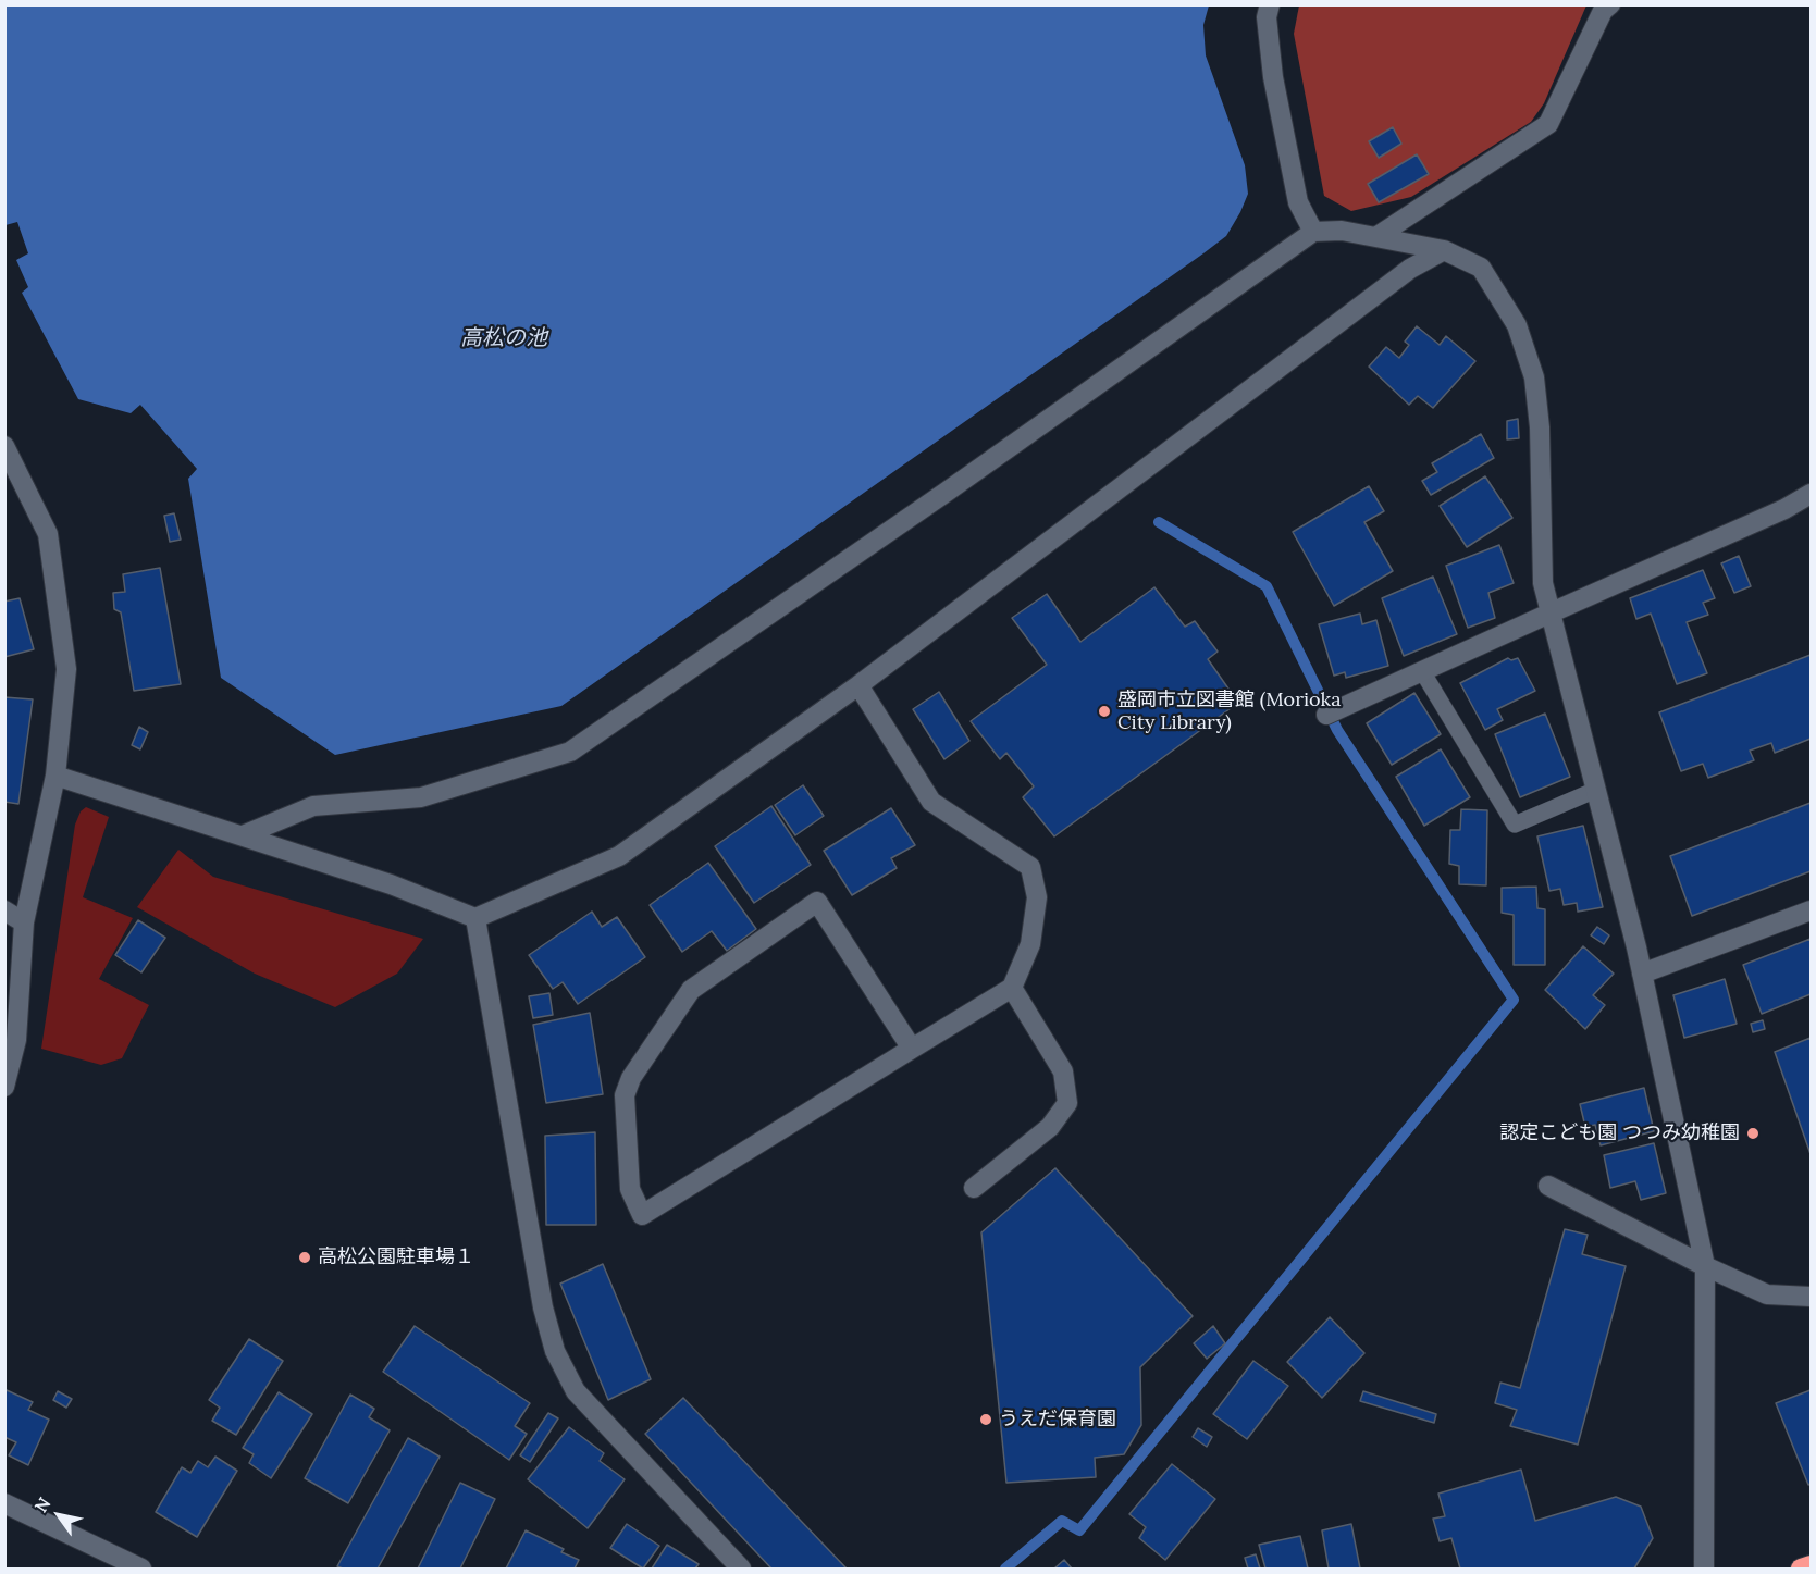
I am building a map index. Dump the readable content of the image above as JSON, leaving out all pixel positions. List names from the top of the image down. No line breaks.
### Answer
{"water":["高松の池"],"places":["盛岡市立図書館 (Morioka City Library)","認定こども園 つつみ幼稚園","高松公園駐車場１","うえだ保育園"],"north":"top left"}
